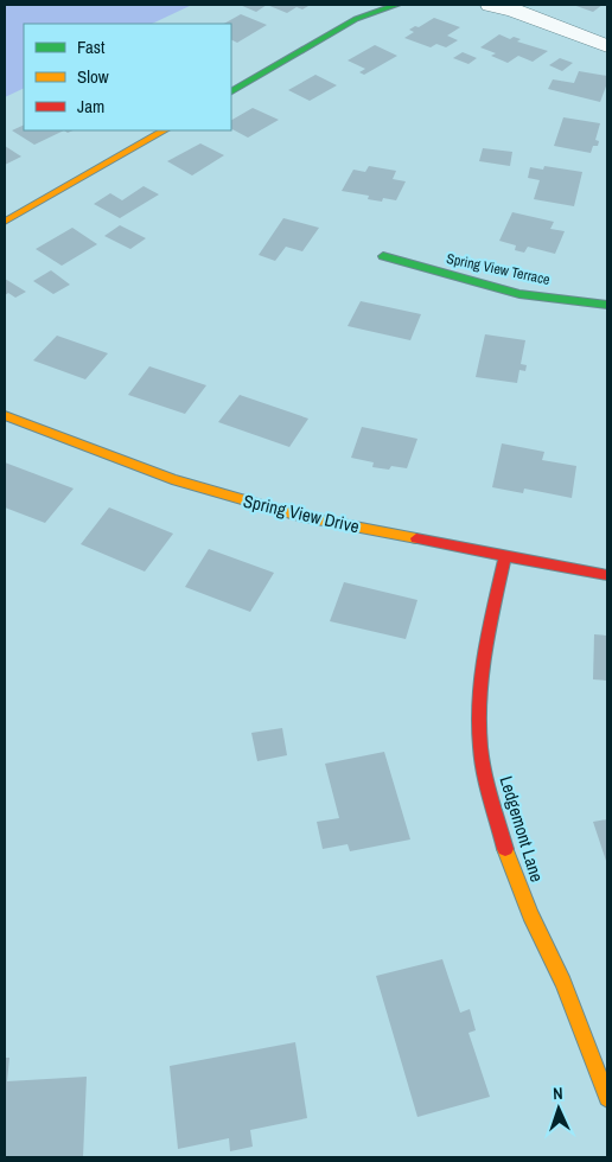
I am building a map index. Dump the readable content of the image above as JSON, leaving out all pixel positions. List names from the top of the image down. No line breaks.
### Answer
{"streets":{"street":["Spring View Terrace","Spring View Drive","Ledgemont Lane"]},"crossings":[["Spring View Drive","Ledgemont Lane"]],"legend":["Fast","Slow","Jam"],"north":"top"}
